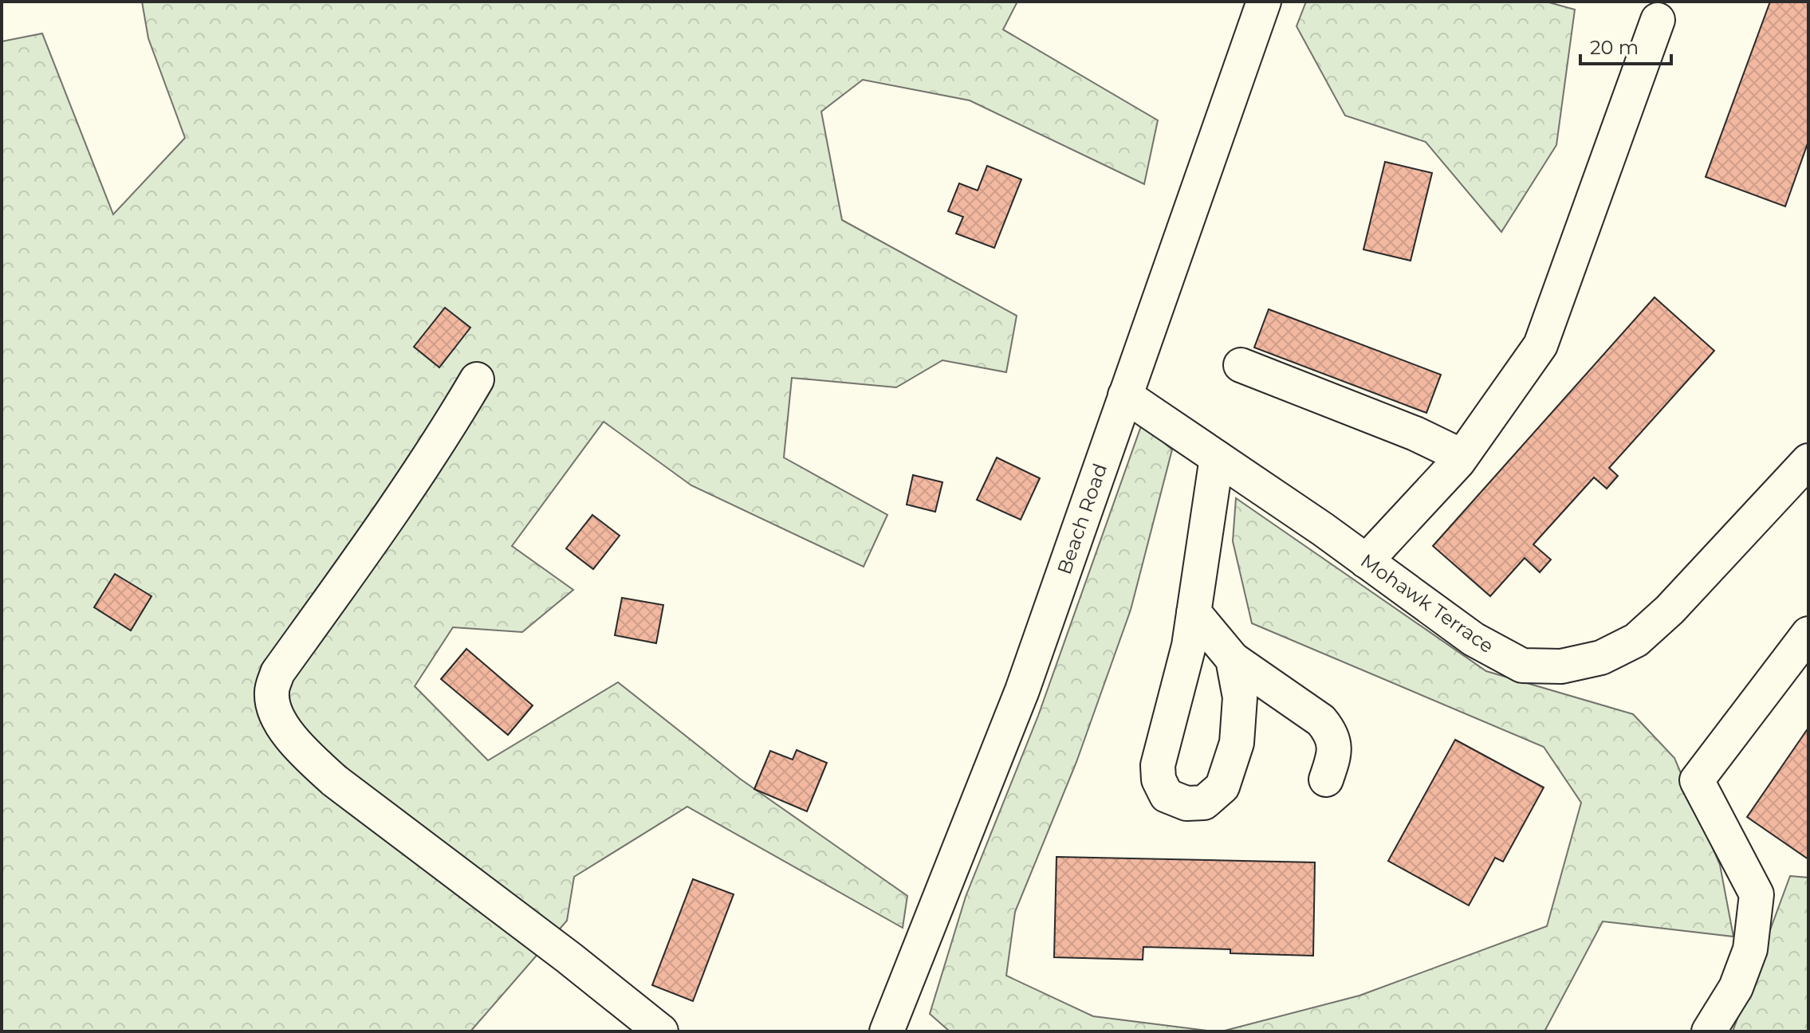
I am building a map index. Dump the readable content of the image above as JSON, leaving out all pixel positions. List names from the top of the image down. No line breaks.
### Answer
{"streets":{"street":["Beach Road","Mohawk Terrace"]},"crossings":[["Beach Road","Mohawk Terrace"]],"scale_bar":"20 m"}
